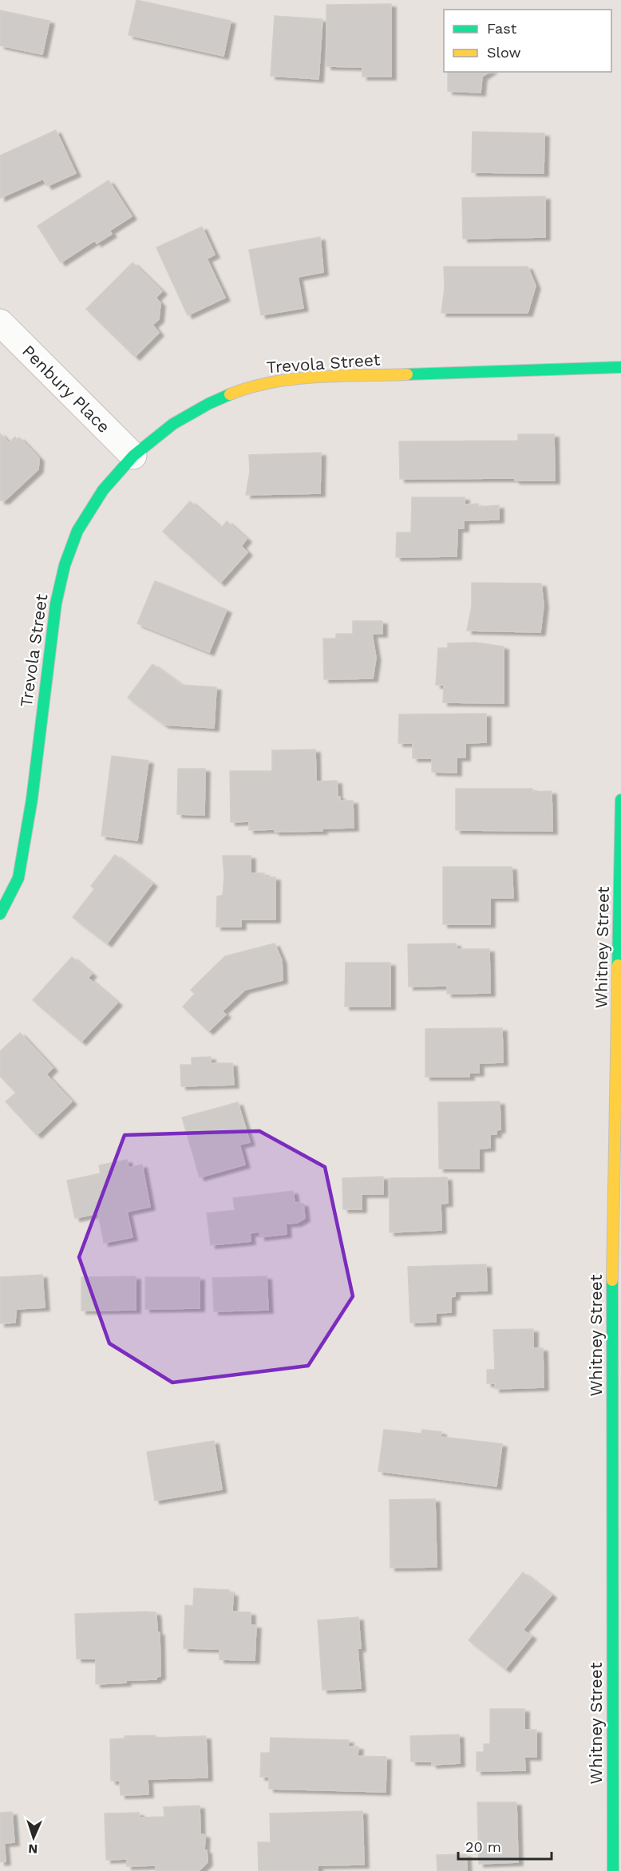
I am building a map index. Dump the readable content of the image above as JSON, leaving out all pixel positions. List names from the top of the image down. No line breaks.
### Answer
{"streets":{"street":["Trevola Street","Penbury Place","Whitney Street"]},"crossings":[["Trevola Street","Penbury Place"]],"legend":["Fast","Slow"],"scale_bar":"20 m","north":"bottom"}
